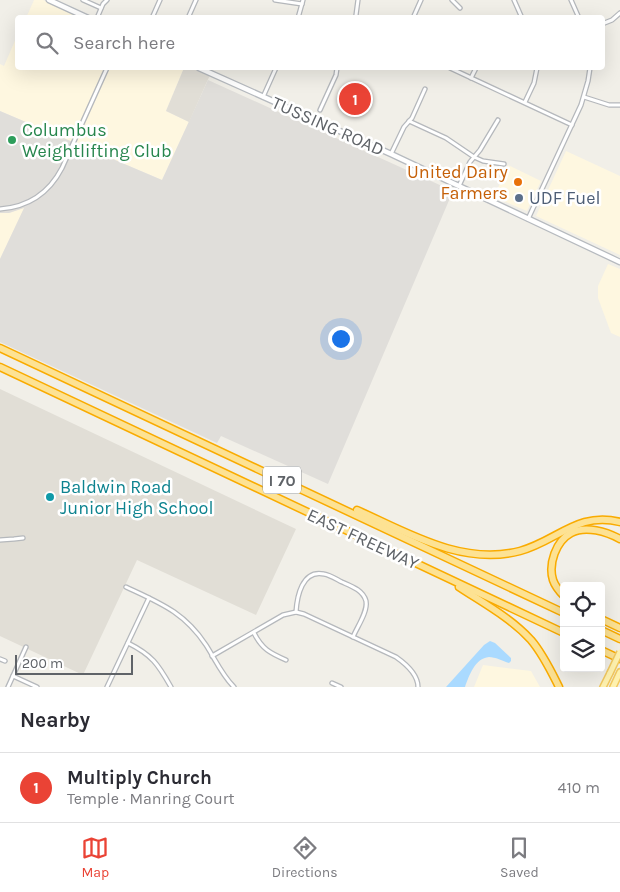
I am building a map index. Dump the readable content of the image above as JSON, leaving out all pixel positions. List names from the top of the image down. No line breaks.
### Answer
{"streets":{"highway":["I 70","EAST FREEWAY"],"main road":["TUSSING ROAD"]},"places":["Columbus Weightlifting Club","United Dairy Farmers","UDF Fuel","Baldwin Road Junior High School"],"scale_bar":"200 m","page":{"search":"Search here","pins":"1","scale":"200 m","heading":"Nearby","list":[{"mark":"1","name":"Multiply Church","note":"Temple · Manring Court","value":"410 m"}],"nav":["Map","Directions","Saved"]}}
